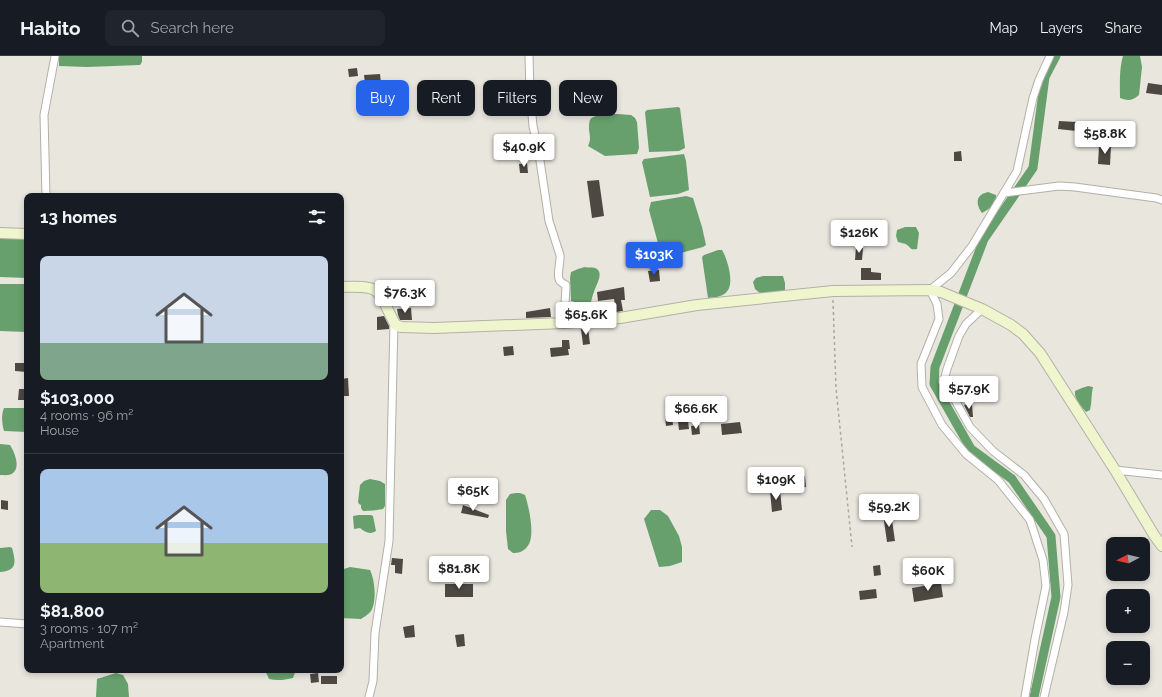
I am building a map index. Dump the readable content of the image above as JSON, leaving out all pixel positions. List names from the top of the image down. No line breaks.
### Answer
{"north":"left","page":{"header":"Habito","search":"Search here","nav":["Map","Layers","Share"],"chip":["Buy","Rent","Filters","New"],"price":["$58.8K","$40.9K","$126K","$103K","$76.3K","$65.6K","$57.9K","$66.6K","$109K","$65K","$59.2K","$81.8K","$60K"],"heading":"13 homes","list":[{"name":"$103,000","note":"4 rooms · 96 m² · House"},{"name":"$81,800","note":"3 rooms · 107 m² · Apartment"}],"map_buttons":["+","−"]}}
